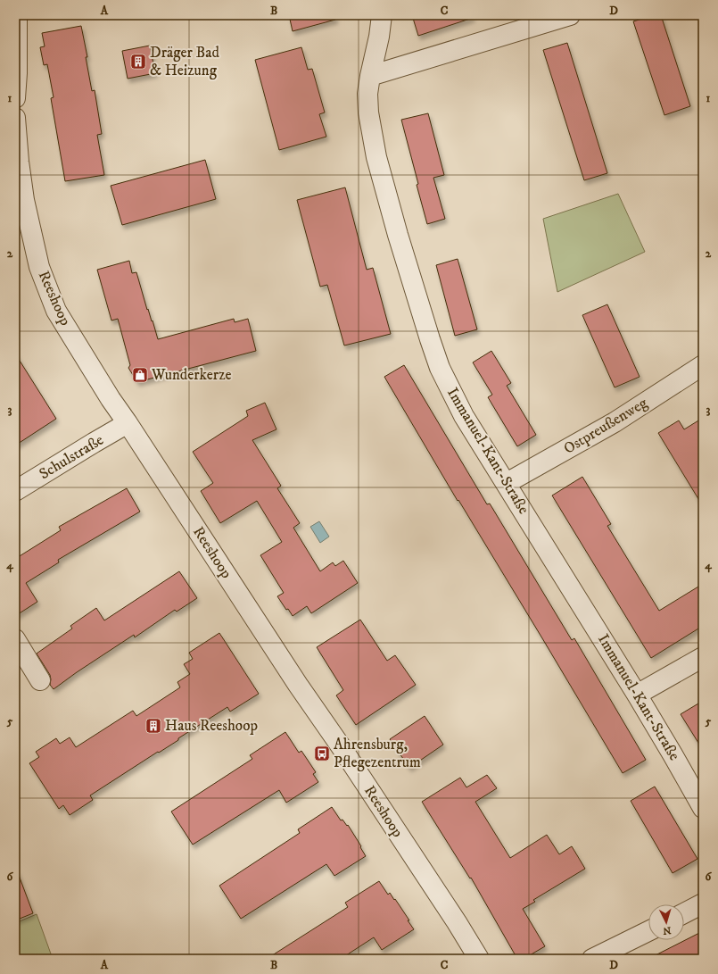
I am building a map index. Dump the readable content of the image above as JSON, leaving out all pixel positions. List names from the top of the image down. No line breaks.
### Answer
{"streets":{"street":["Reeshoop","Ostpreußenweg","Immanuel-Kant-Straße","Schulstraße"]},"crossings":[["Reeshoop","Schulstraße"],["Ostpreußenweg","Immanuel-Kant-Straße"]],"places":{"building":["Dräger Bad & Heizung","Haus Reeshoop"],"shop":["Wunderkerze"],"bus stop":["Ahrensburg, Pflegezentrum"]},"north":"bottom","grid":{"columns":["A","B","C","D"],"rows":["1","2","3","4","5","6"]}}
